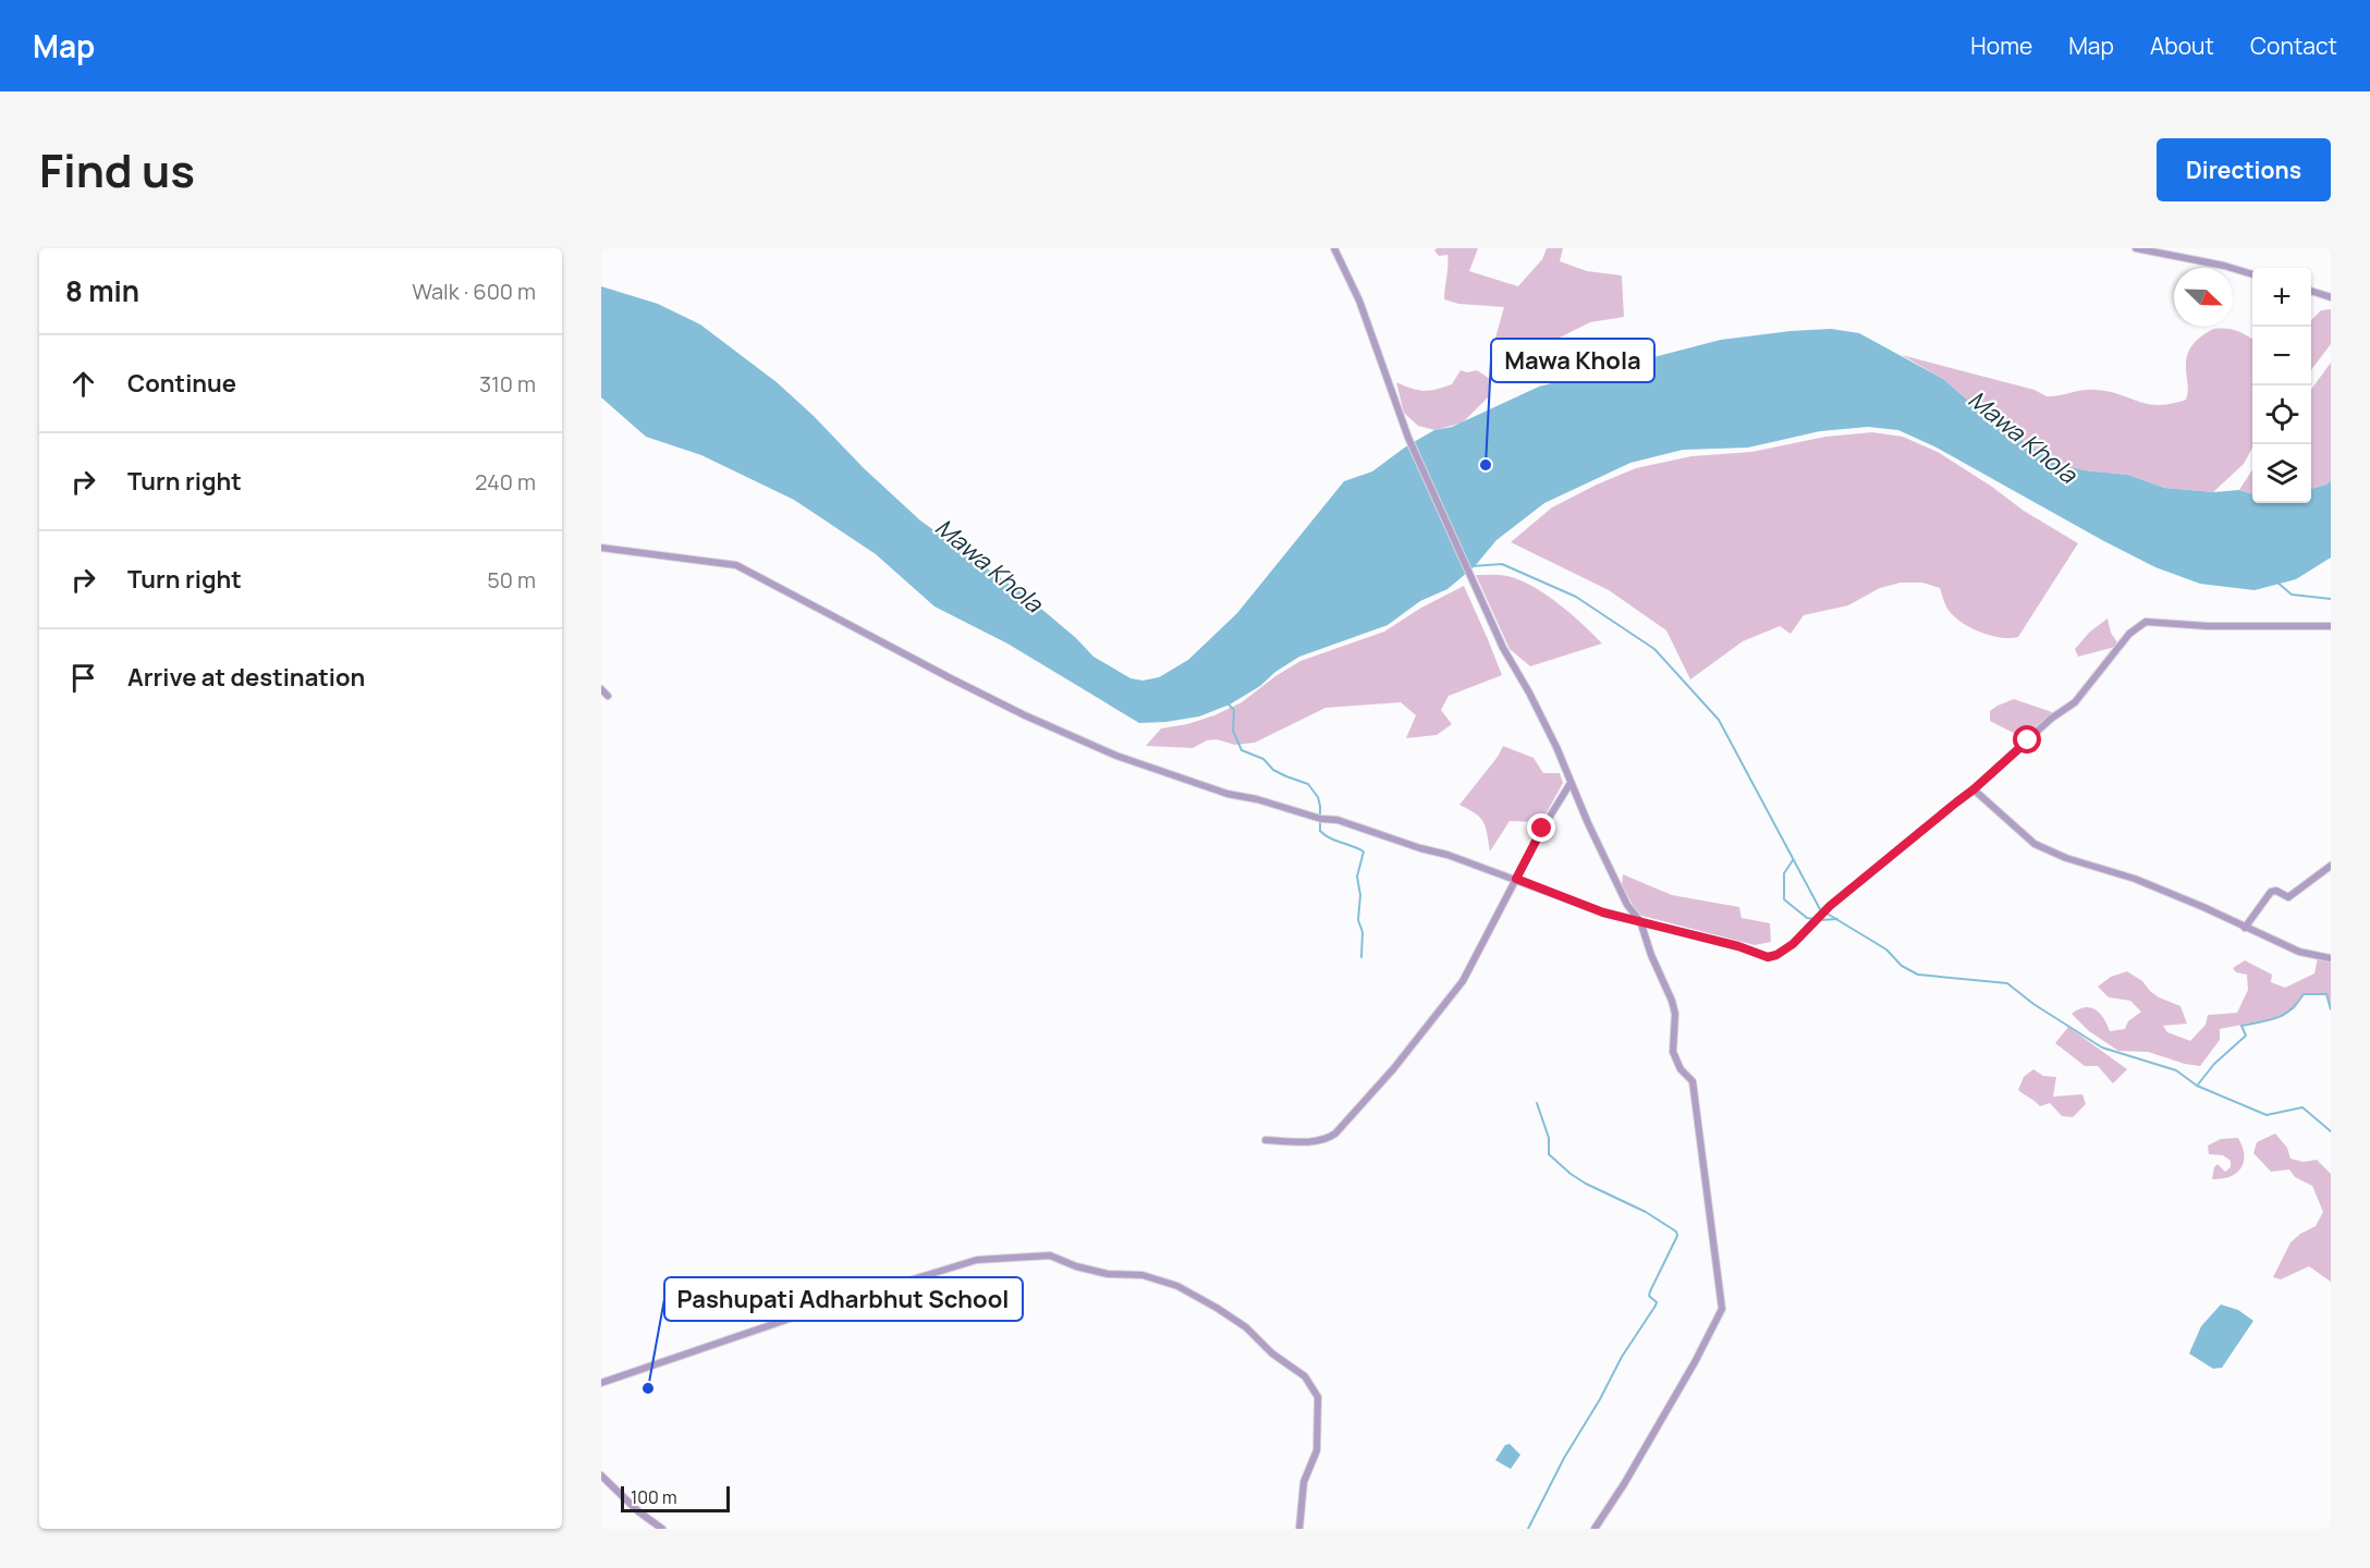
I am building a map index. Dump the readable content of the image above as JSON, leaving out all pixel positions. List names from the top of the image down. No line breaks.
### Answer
{"water":["Mawa Khola"],"places":["Mawa Khola","Pashupati Adharbhut School"],"scale_bar":"100 m","north":"bottom right","page":{"header":"Map","nav":["Home","Map","About","Contact"],"title":"Find us","buttons":"Directions","heading":["8 min","Walk · 600 m"],"map_buttons":["+","−"],"list":[["Continue","310 m"],["Turn right","240 m"],["Turn right","50 m"],"Arrive at destination"],"scale":"100 m"}}
